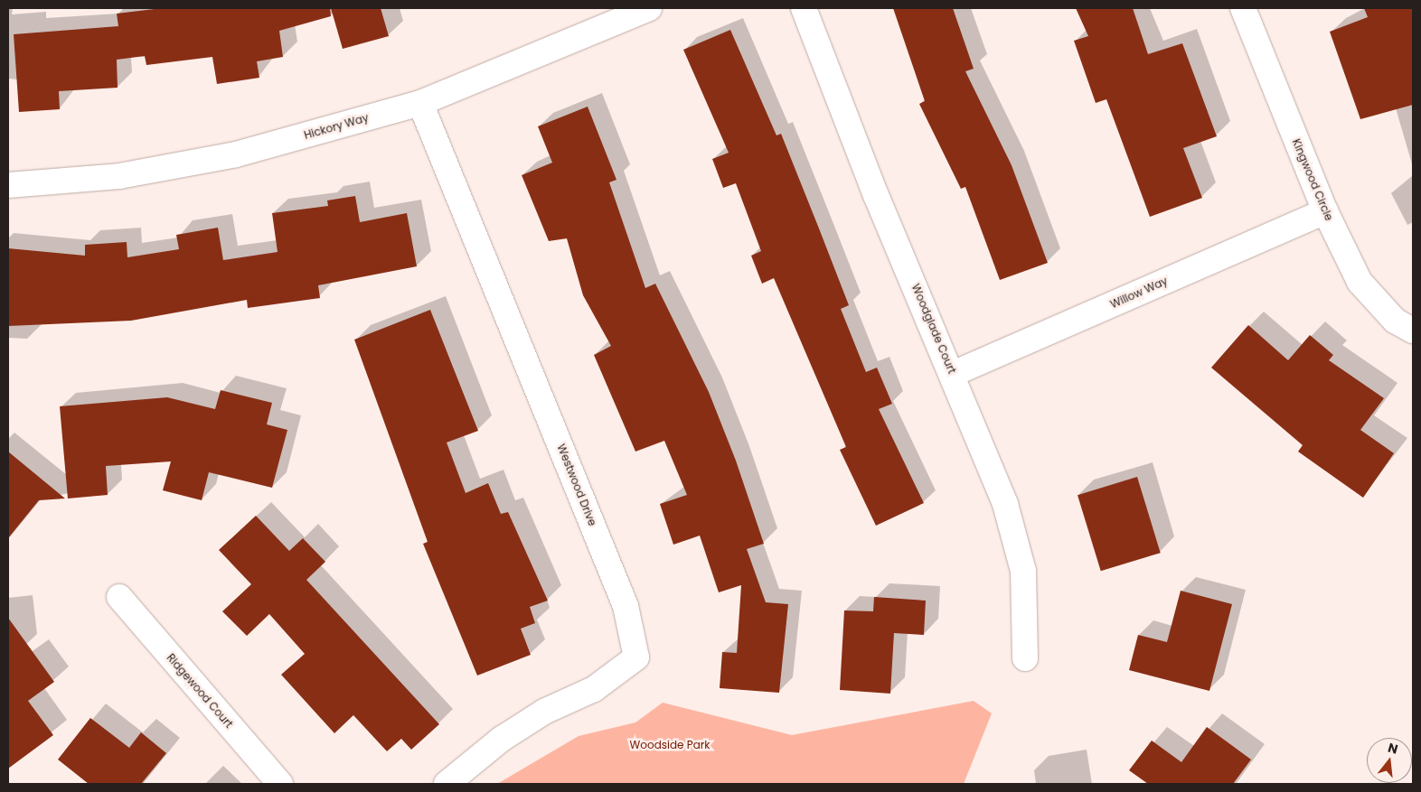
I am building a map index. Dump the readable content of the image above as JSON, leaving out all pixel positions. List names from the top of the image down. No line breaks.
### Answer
{"streets":{"street":["Hickory Way","Kingwood Circle","Willow Way","Woodglade Court","Westwood Drive","Ridgewood Court"]},"crossings":[["Hickory Way","Westwood Drive"],["Kingwood Circle","Willow Way"],["Willow Way","Woodglade Court"]],"parks":["Woodside Park"],"north":"top"}
